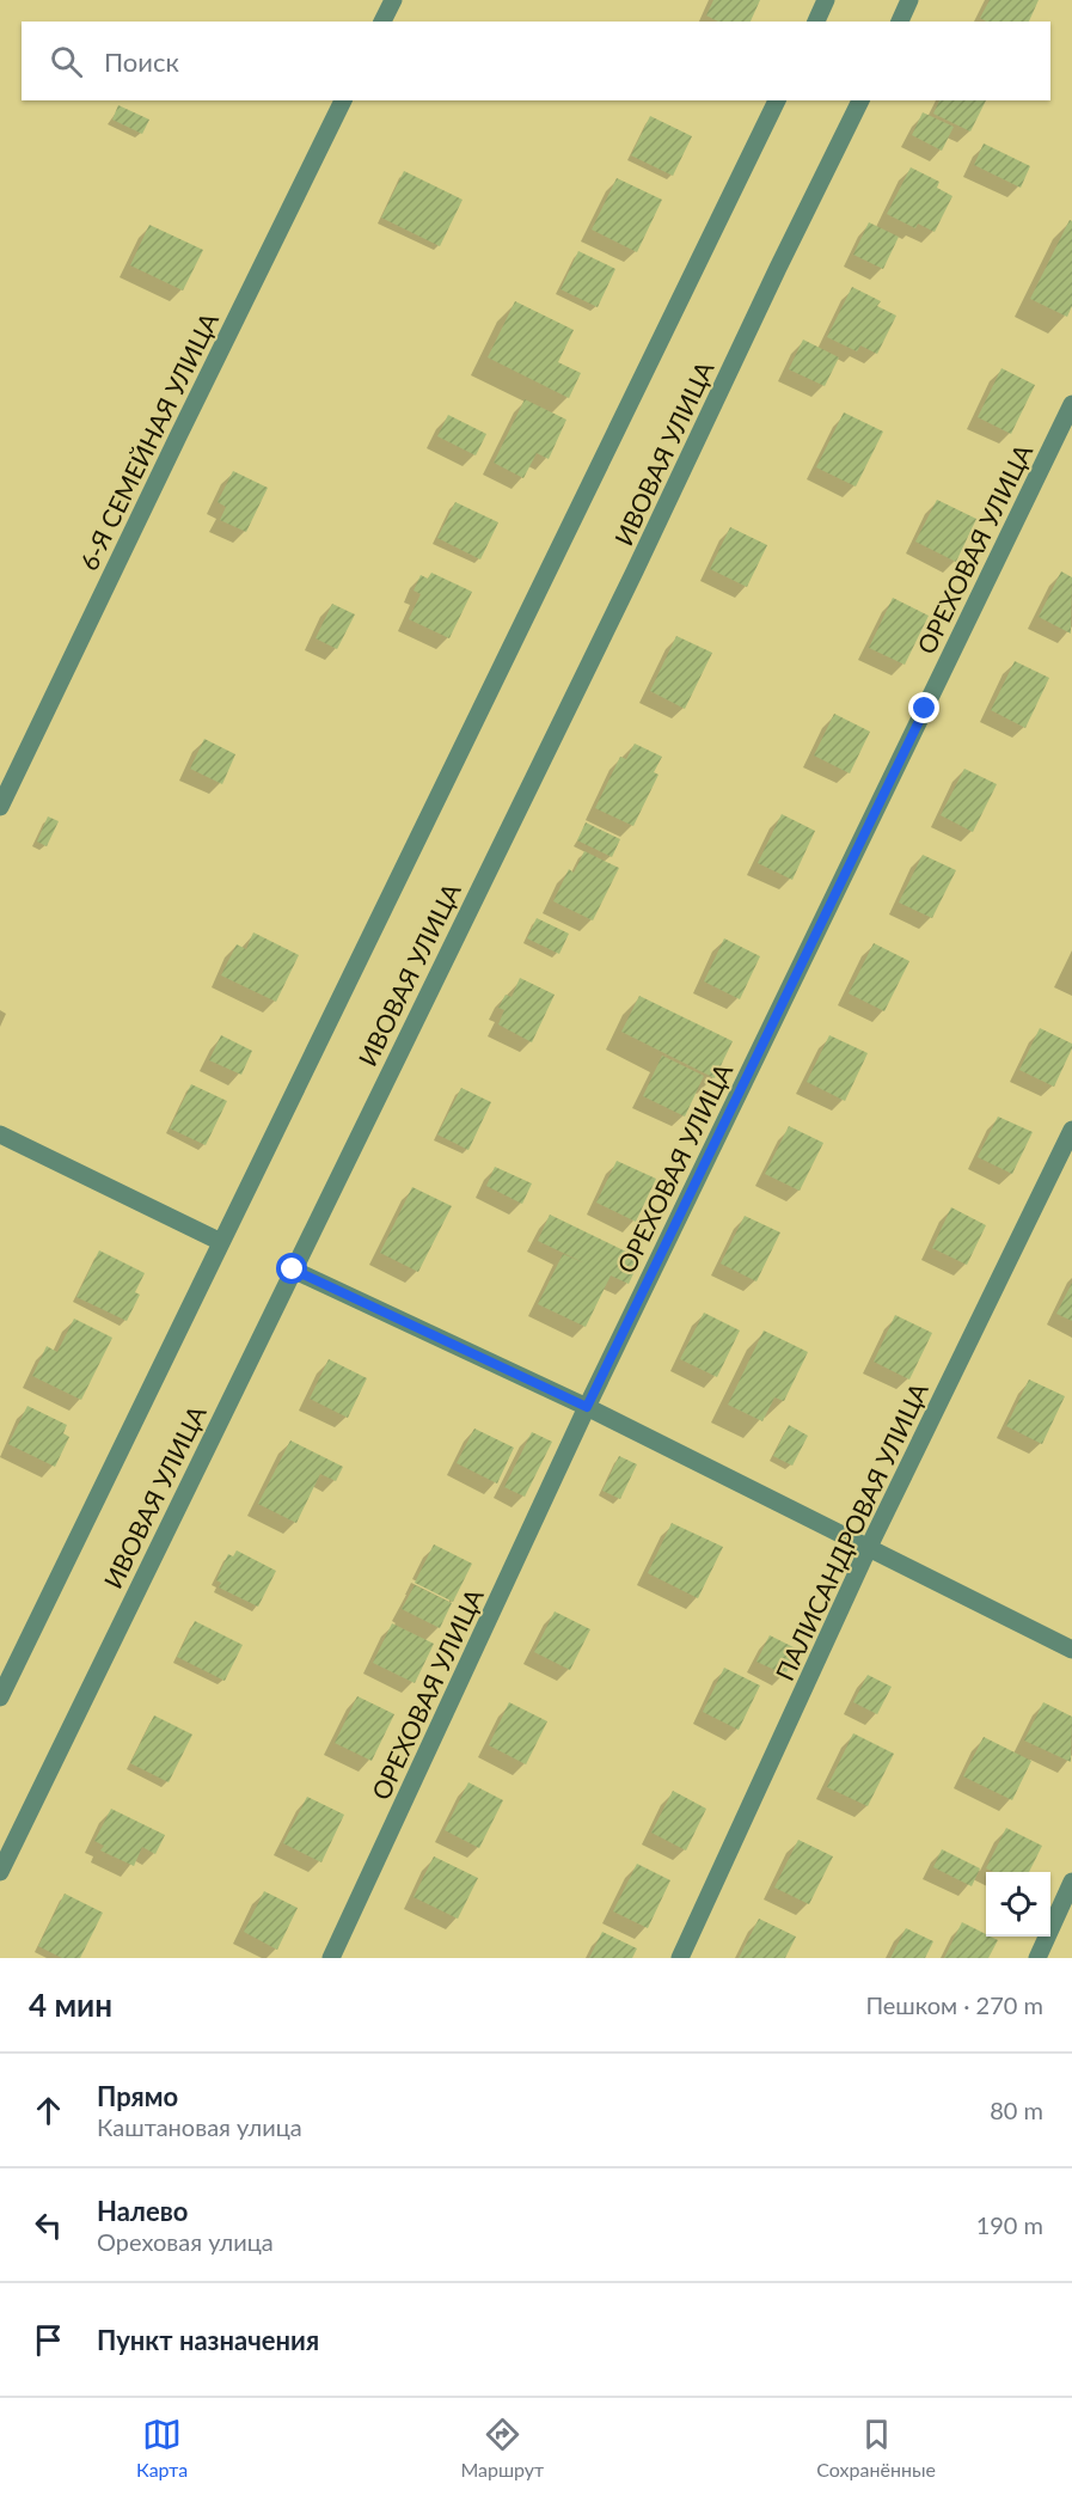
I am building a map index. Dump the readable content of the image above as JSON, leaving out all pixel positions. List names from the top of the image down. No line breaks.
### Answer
{"streets":{"street":["6-Я СЕМЕЙНАЯ УЛИЦА","ИВОВАЯ УЛИЦА","ОРЕХОВАЯ УЛИЦА","ПАЛИСАНДРОВАЯ УЛИЦА"]},"page":{"search":"Поиск","heading":["4 мин","Пешком · 270 m"],"list":[["Прямо","Каштановая улица","80 m"],["Налево","Ореховая улица","190 m"],"Пункт назначения"],"nav":["Карта","Маршрут","Сохранённые"]}}
